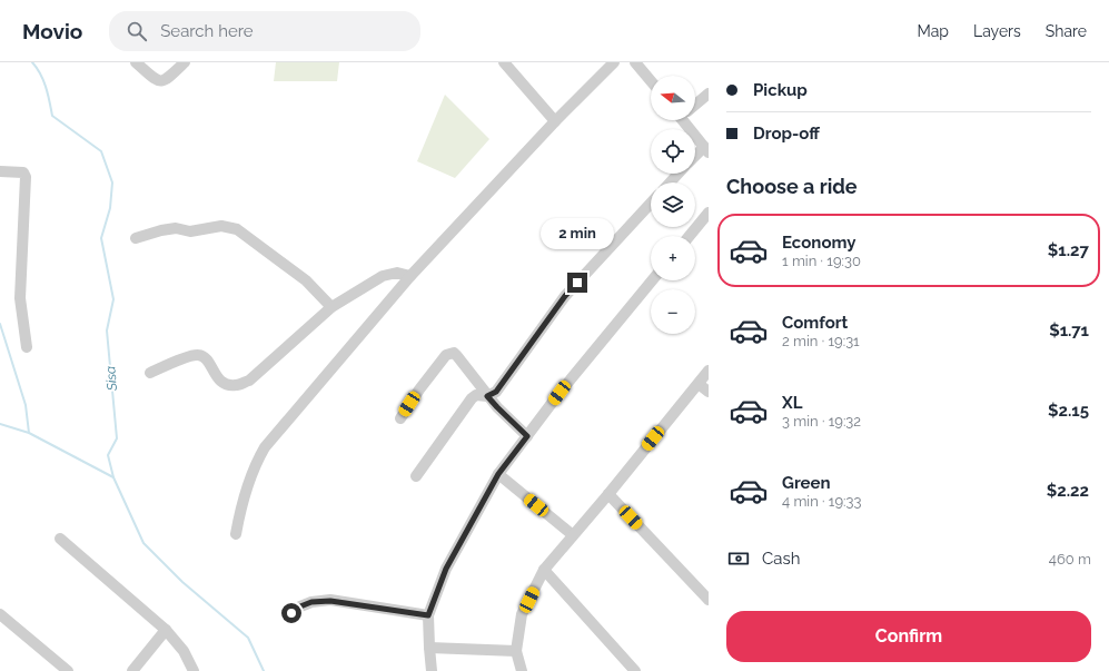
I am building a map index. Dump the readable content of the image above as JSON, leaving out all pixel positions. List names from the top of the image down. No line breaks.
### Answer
{"water":["Sisa"],"north":"left","page":{"header":"Movio","search":"Search here","nav":["Map","Layers","Share"],"banner":["Pickup","Drop-off"],"map_buttons":["+","−"],"heading":"Choose a ride","list":[{"name":"Economy","note":"1 min · 19:30","value":"$1.27"},{"name":"Comfort","note":"2 min · 19:31","value":"$1.71"},{"name":"XL","note":"3 min · 19:32","value":"$2.15"},{"name":"Green","note":"4 min · 19:33","value":"$2.22"}],"bubble":"2 min","pay":["Cash","460 m"],"buttons":"Confirm"}}
